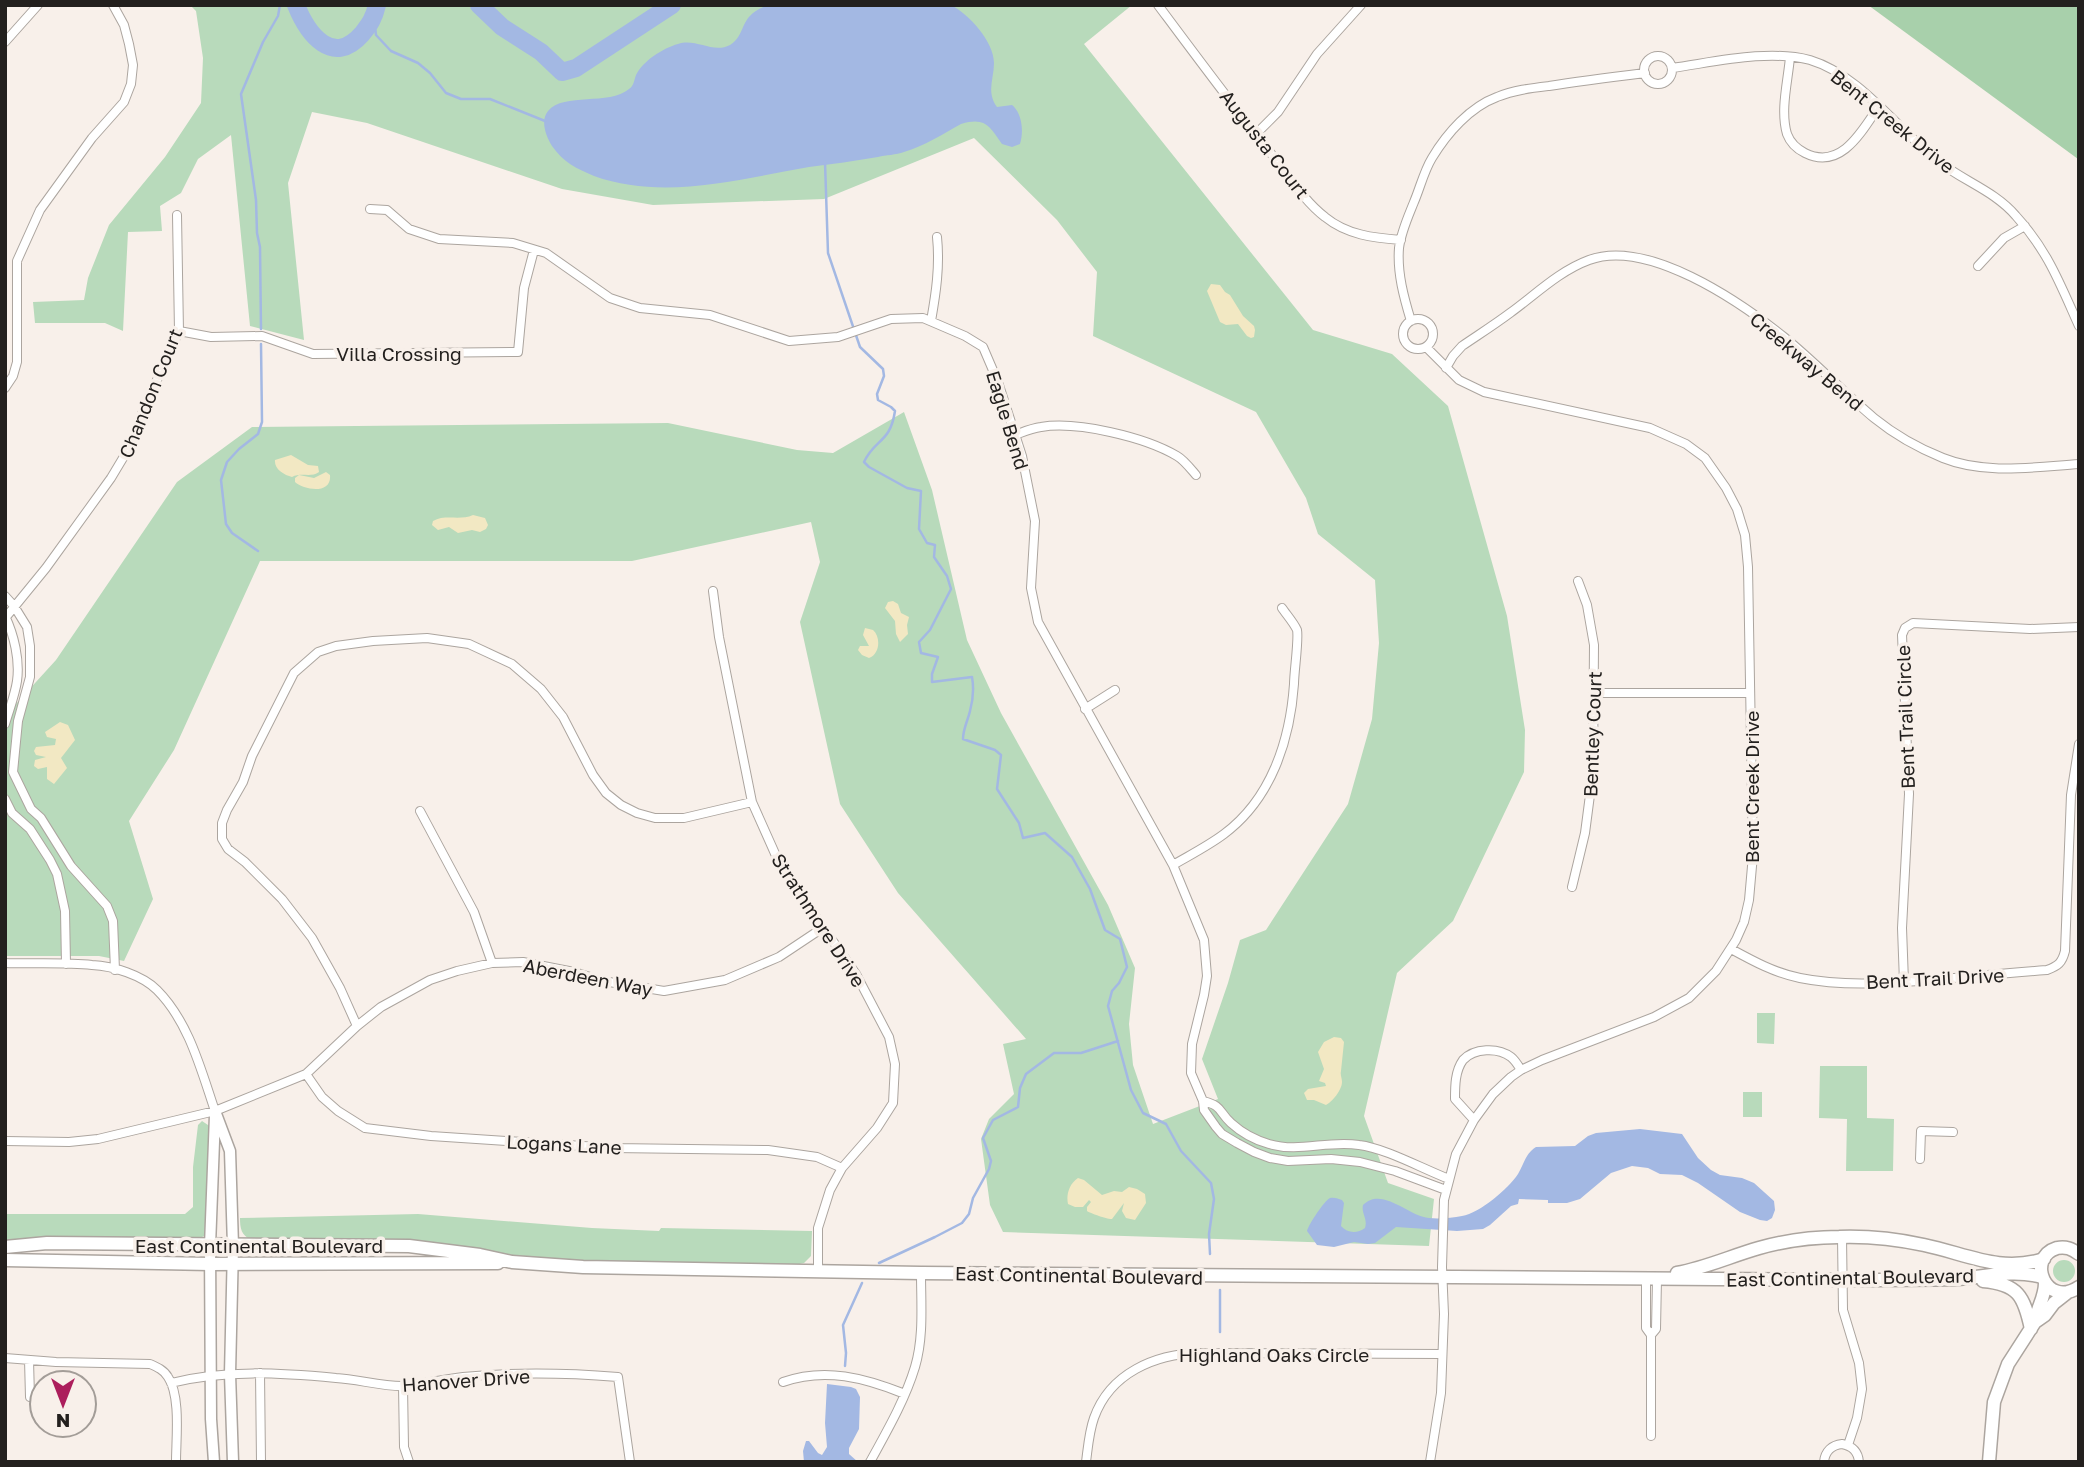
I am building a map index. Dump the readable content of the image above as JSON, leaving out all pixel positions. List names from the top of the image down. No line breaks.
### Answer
{"streets":{"main road":["East Continental Boulevard"],"street":["Bent Creek Drive","Augusta Court","Villa Crossing","Creekway Bend","Chandon Court","Eagle Bend","Bent Trail Circle","Bentley Court","Strathmore Drive","Aberdeen Way","Bent Trail Drive","Logans Lane","Highland Oaks Circle","Hanover Drive"]},"crossings":[["Bent Creek Drive","Creekway Bend"],["Bent Creek Drive","Eagle Bend"],["Bent Creek Drive","Bent Trail Drive"],["Bent Creek Drive","East Continental Boulevard"],["Bent Creek Drive","Highland Oaks Circle"],["Villa Crossing","Chandon Court"],["Villa Crossing","Eagle Bend"],["Bent Trail Circle","Bent Trail Drive"],["Strathmore Drive","Aberdeen Way"],["Strathmore Drive","Logans Lane"],["Strathmore Drive","East Continental Boulevard"],["Aberdeen Way","Logans Lane"]],"north":"bottom"}
